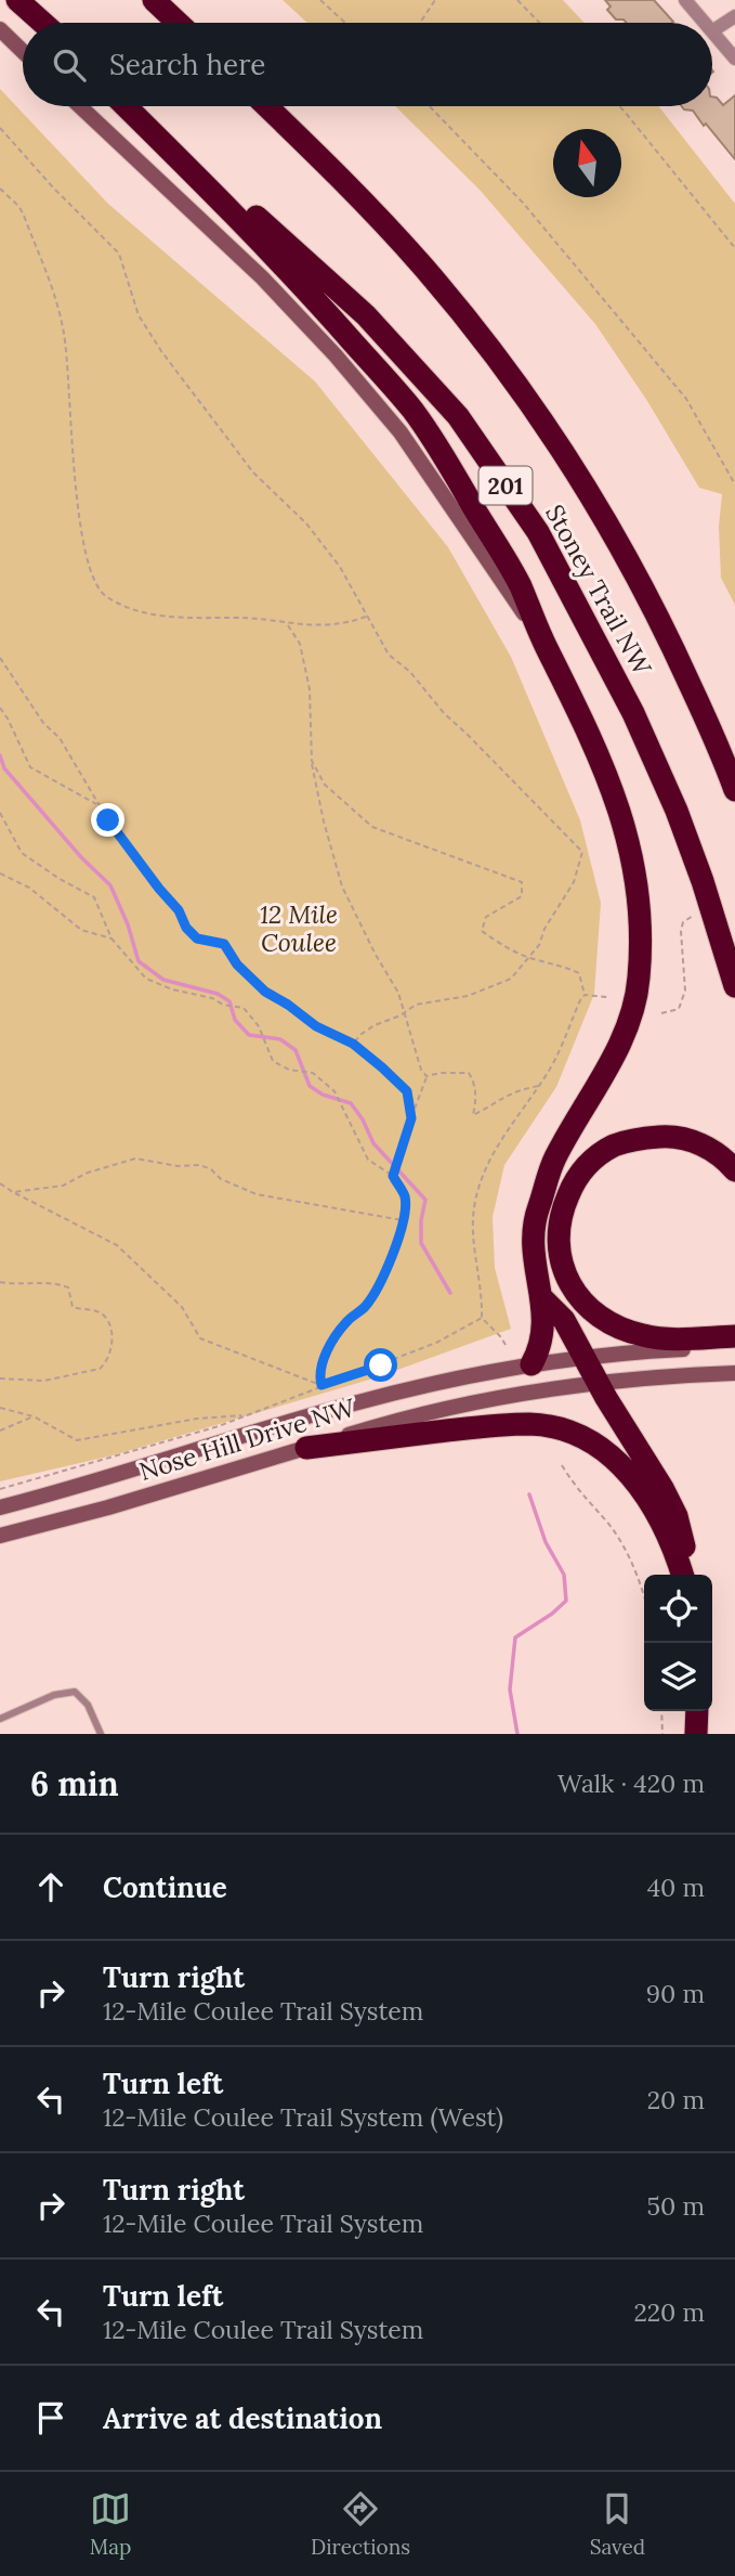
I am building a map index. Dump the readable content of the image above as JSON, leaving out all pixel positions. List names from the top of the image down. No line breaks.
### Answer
{"streets":{"highway":["201","Stoney Trail NW"],"street":["Nose Hill Drive NW"]},"parks":["12 Mile Coulee"],"north":"top","page":{"search":"Search here","heading":["6 min","Walk · 420 m"],"list":[["Continue","40 m"],["Turn right","12-Mile Coulee Trail System","90 m"],["Turn left","12-Mile Coulee Trail System (West)","20 m"],["Turn right","12-Mile Coulee Trail System","50 m"],["Turn left","12-Mile Coulee Trail System","220 m"],"Arrive at destination"],"nav":["Map","Directions","Saved"]}}
